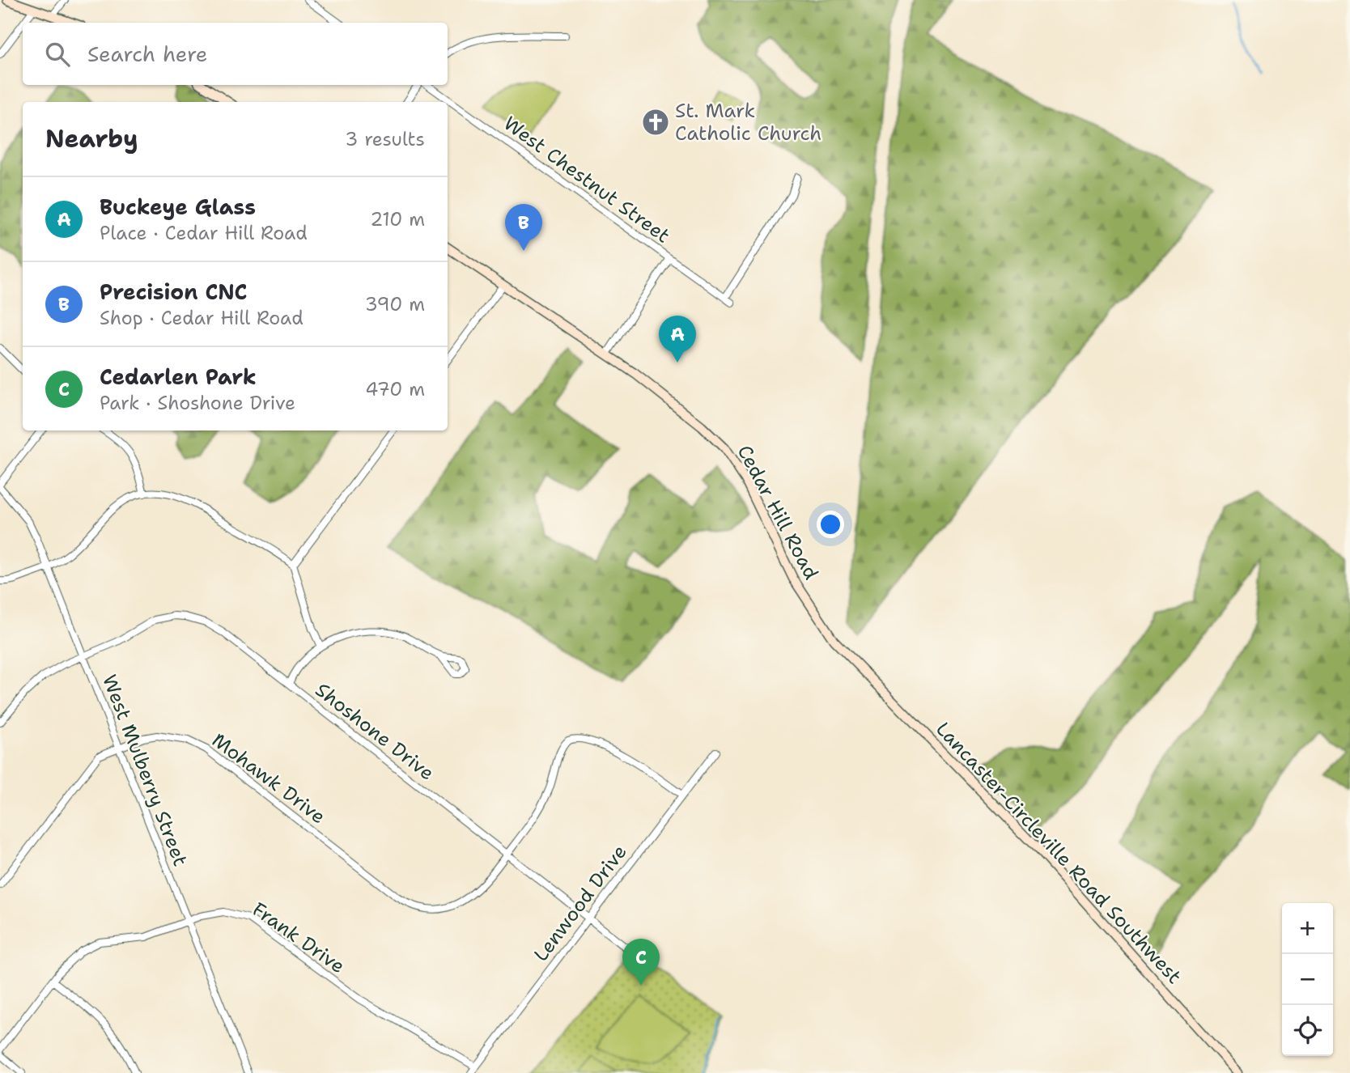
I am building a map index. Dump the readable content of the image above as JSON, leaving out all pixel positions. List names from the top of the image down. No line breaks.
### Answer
{"streets":{"main road":["Cedar Hill Road","Lancaster-Circleville Road Southwest"],"street":["West Chestnut Street","Shoshone Drive","West Mulberry Street","Mohawk Drive","Lenwood Drive","Frank Drive"]},"crossings":[["Cedar Hill Road","Lancaster-Circleville Road Southwest"],["Shoshone Drive","West Mulberry Street"],["Shoshone Drive","Mohawk Drive"],["Shoshone Drive","Lenwood Drive"],["West Mulberry Street","Mohawk Drive"],["West Mulberry Street","Frank Drive"],["Mohawk Drive","Lenwood Drive"],["Lenwood Drive","Frank Drive"]],"places":{"church":["St. Mark Catholic Church"]},"page":{"search":"Search here","heading":["Nearby","3 results"],"list":[{"mark":"A","name":"Buckeye Glass","note":"Place · Cedar Hill Road","value":"210 m"},{"mark":"B","name":"Precision CNC","note":"Shop · Cedar Hill Road","value":"390 m"},{"mark":"C","name":"Cedarlen Park","note":"Park · Shoshone Drive","value":"470 m"}],"pins":["B","A","C"],"map_buttons":["+","−"]}}
